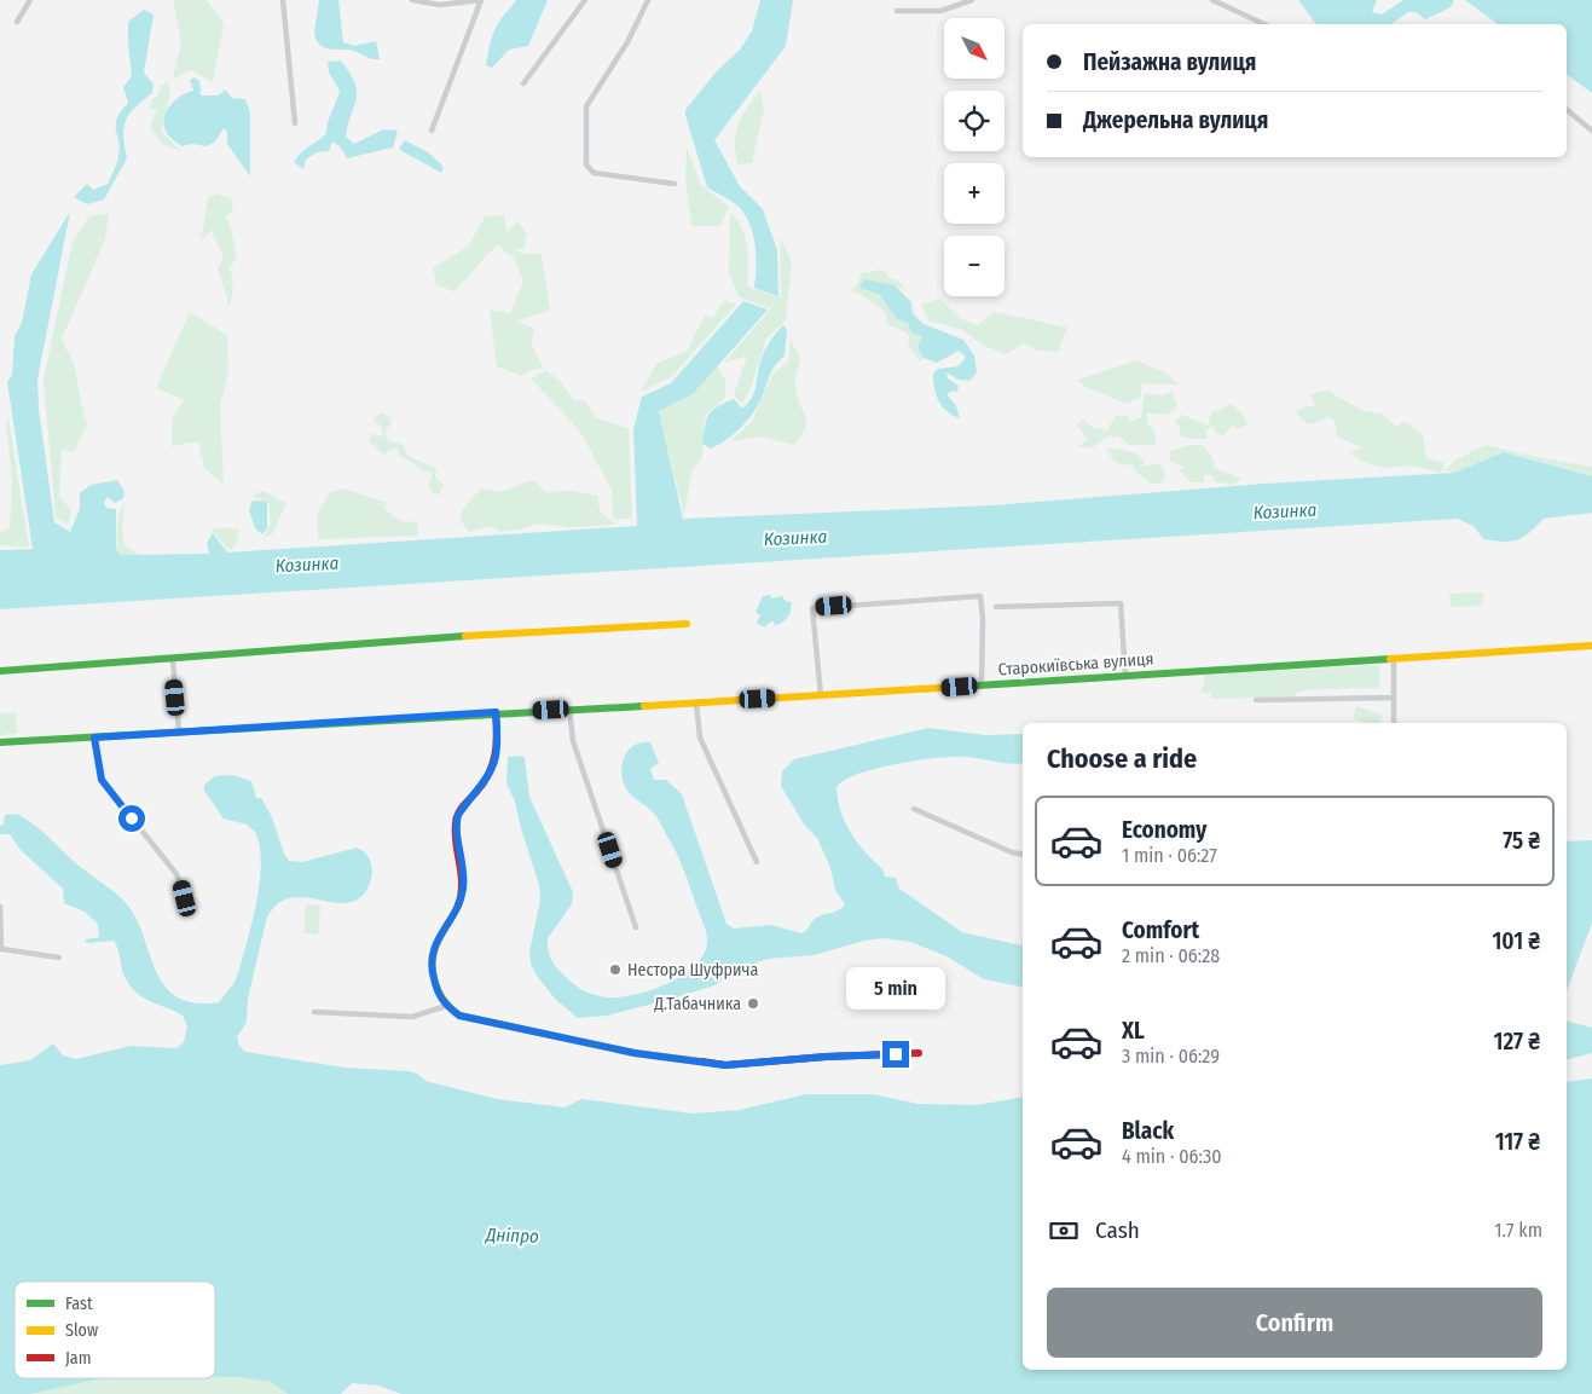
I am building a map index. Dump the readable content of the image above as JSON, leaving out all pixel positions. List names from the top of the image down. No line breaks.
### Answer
{"streets":{"street":["Старокиївська вулиця"]},"water":["Козинка","Дніпро"],"places":["Нестора Шуфрича","Д.Табачника"],"legend":["Fast","Slow","Jam"],"north":"bottom right","page":{"map_buttons":["+","−"],"banner":["Пейзажна вулиця","Джерельна вулиця"],"heading":"Choose a ride","list":[{"name":"Economy","note":"1 min · 06:27","value":"75 ₴"},{"name":"Comfort","note":"2 min · 06:28","value":"101 ₴"},{"name":"XL","note":"3 min · 06:29","value":"127 ₴"},{"name":"Black","note":"4 min · 06:30","value":"117 ₴"}],"bubble":"5 min","pay":["Cash","1.7 km"],"buttons":"Confirm"}}
